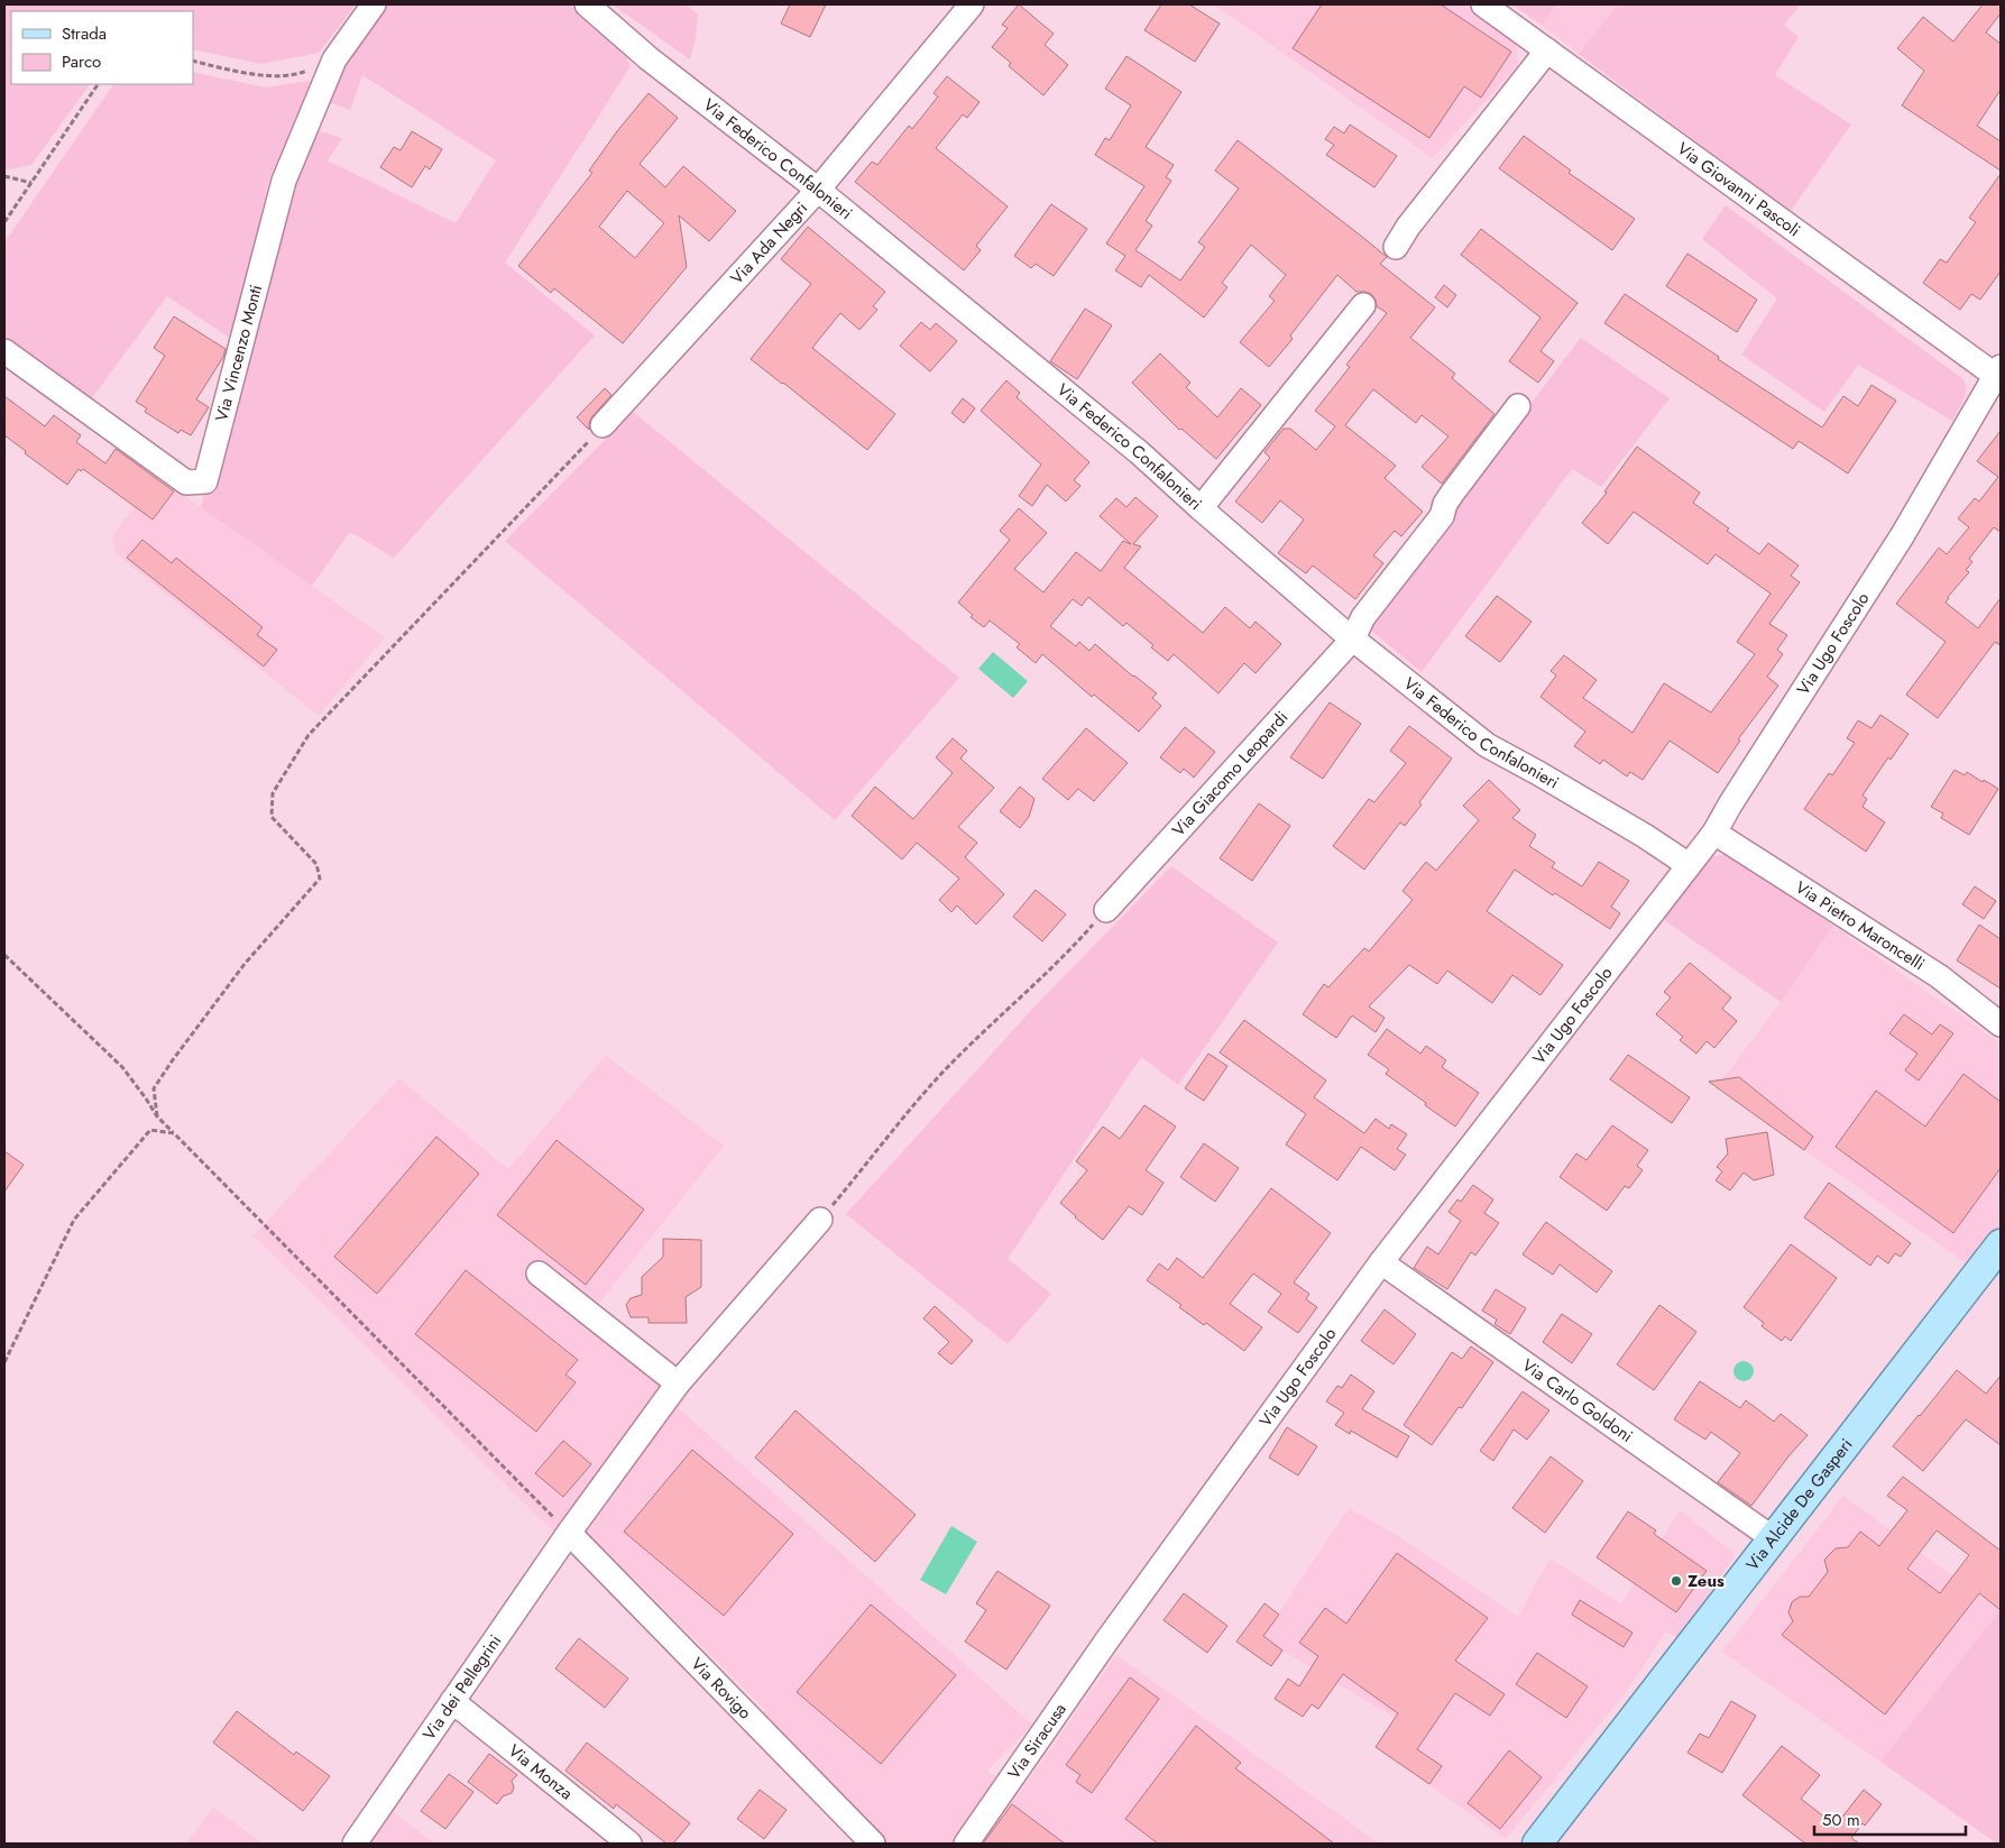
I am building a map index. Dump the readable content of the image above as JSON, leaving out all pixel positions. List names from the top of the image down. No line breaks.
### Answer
{"streets":{"main road":["Via Alcide De Gasperi"],"street":["Via Federico Confalonieri","Via Giovanni Pascoli","Via Ada Negri","Via Vincenzo Monti","Via Ugo Foscolo","Via Giacomo Leopardi","Via Pietro Maroncelli","Via Carlo Goldoni","Via dei Pellegrini","Via Rovigo","Via Siracusa","Via Monza"]},"crossings":[["Via Federico Confalonieri","Via Ada Negri"],["Via Federico Confalonieri","Via Ugo Foscolo"],["Via Federico Confalonieri","Via Giacomo Leopardi"],["Via Giovanni Pascoli","Via Ugo Foscolo"],["Via Ugo Foscolo","Via Pietro Maroncelli"],["Via Ugo Foscolo","Via Carlo Goldoni"],["Via Ugo Foscolo","Via Siracusa"],["Via Carlo Goldoni","Via Alcide De Gasperi"],["Via dei Pellegrini","Via Rovigo"],["Via dei Pellegrini","Via Monza"]],"places":["Zeus"],"legend":["Strada","Parco"],"scale_bar":"50 m"}
